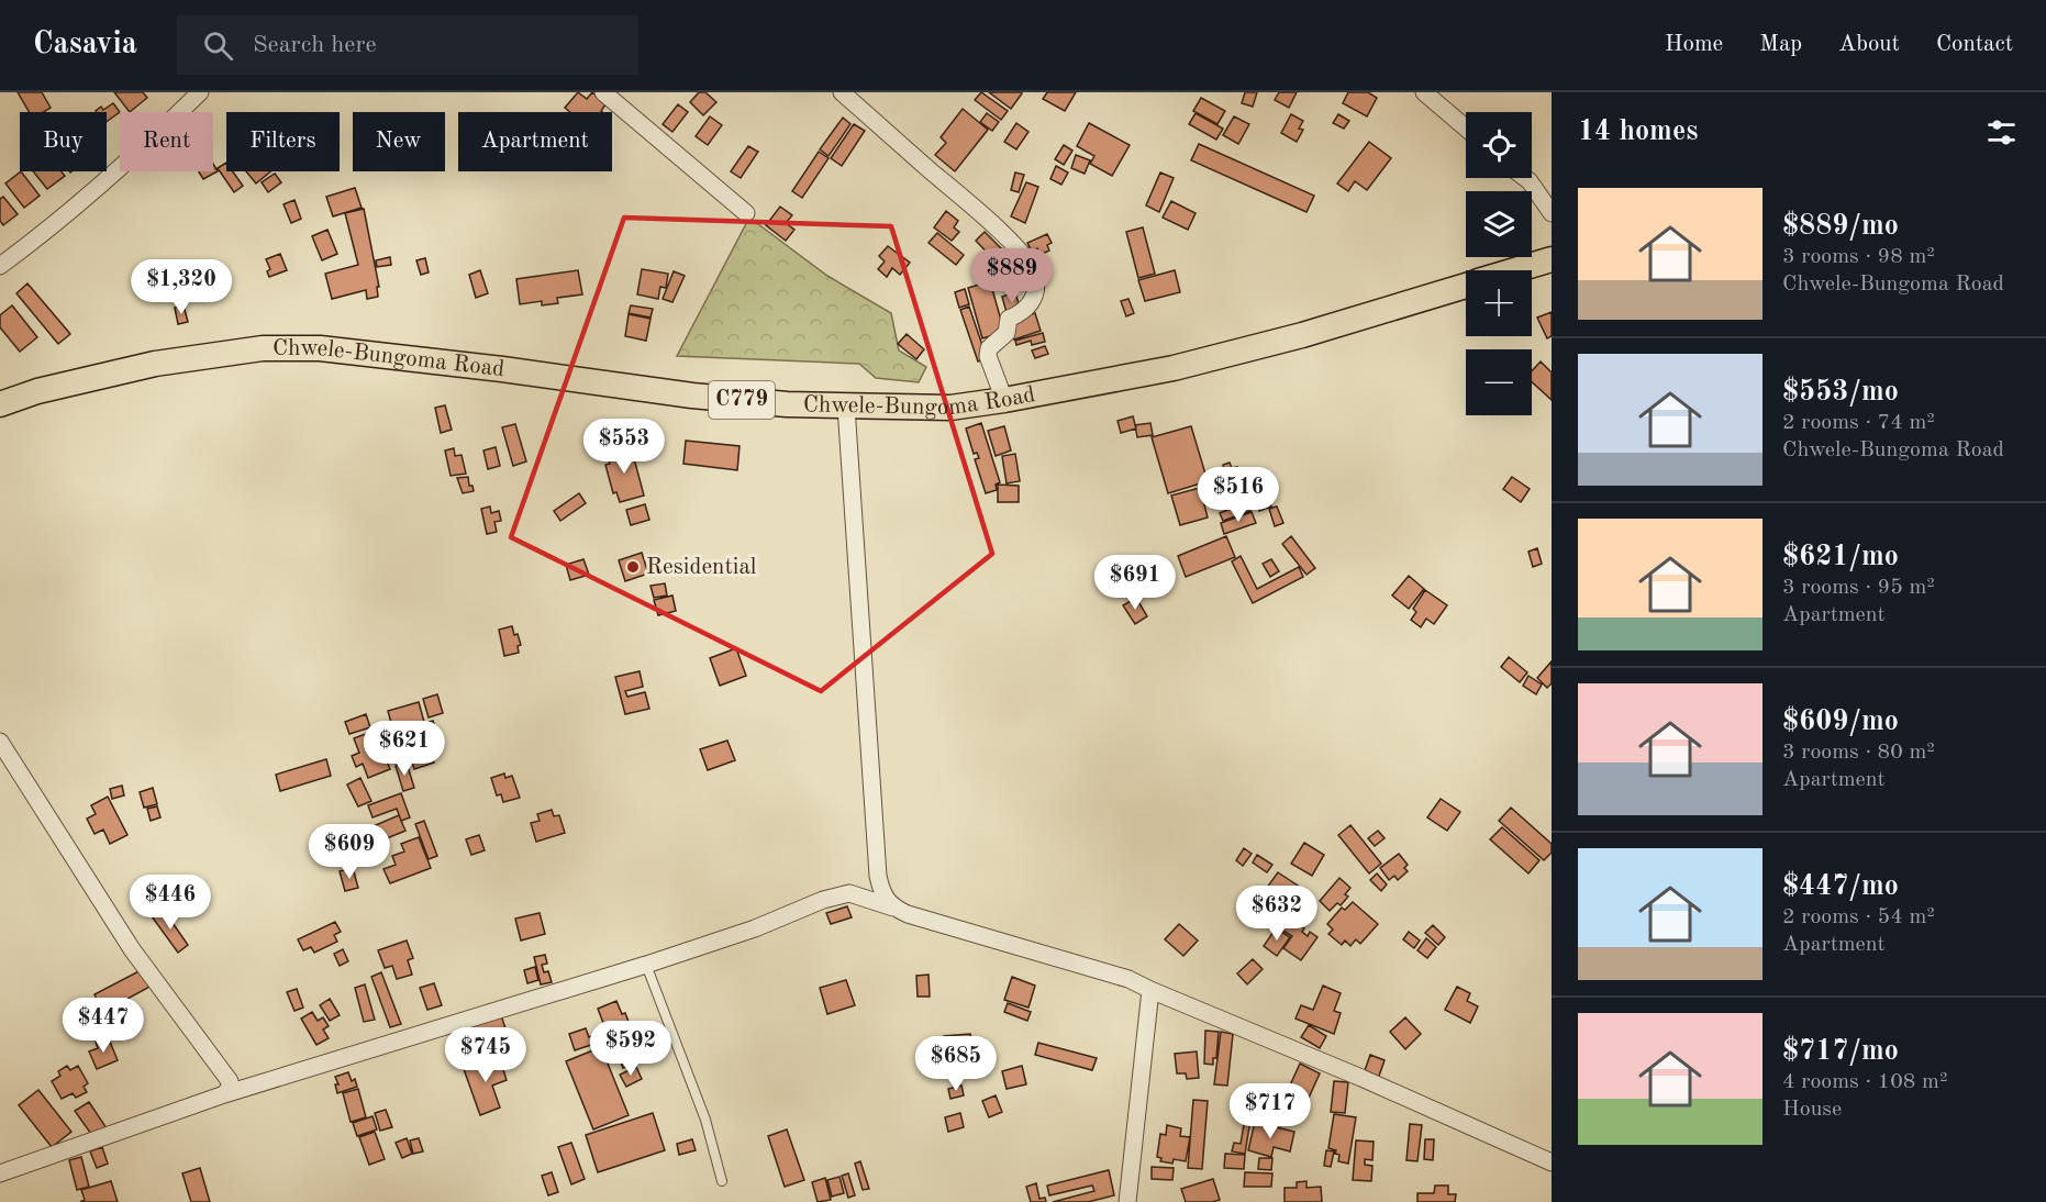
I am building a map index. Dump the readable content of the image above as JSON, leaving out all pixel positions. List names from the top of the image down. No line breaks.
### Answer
{"streets":{"main road":["Chwele-Bungoma Road","C779"]},"places":["Residential"],"page":{"header":"Casavia","search":"Search here","nav":["Home","Map","About","Contact"],"heading":"14 homes","map_buttons":["+","−"],"chip":["Buy","Rent","Filters","New","Apartment"],"list":[{"name":"$889/mo","note":"3 rooms · 98 m² · Chwele-Bungoma Road"},{"name":"$553/mo","note":"2 rooms · 74 m² · Chwele-Bungoma Road"},{"name":"$621/mo","note":"3 rooms · 95 m² · Apartment"},{"name":"$609/mo","note":"3 rooms · 80 m² · Apartment"},{"name":"$447/mo","note":"2 rooms · 54 m² · Apartment"},{"name":"$717/mo","note":"4 rooms · 108 m² · House"}],"price":["$889","$1,320","$553","$516","$691","$621","$609","$446","$632","$447","$592","$745","$685","$717"]}}
